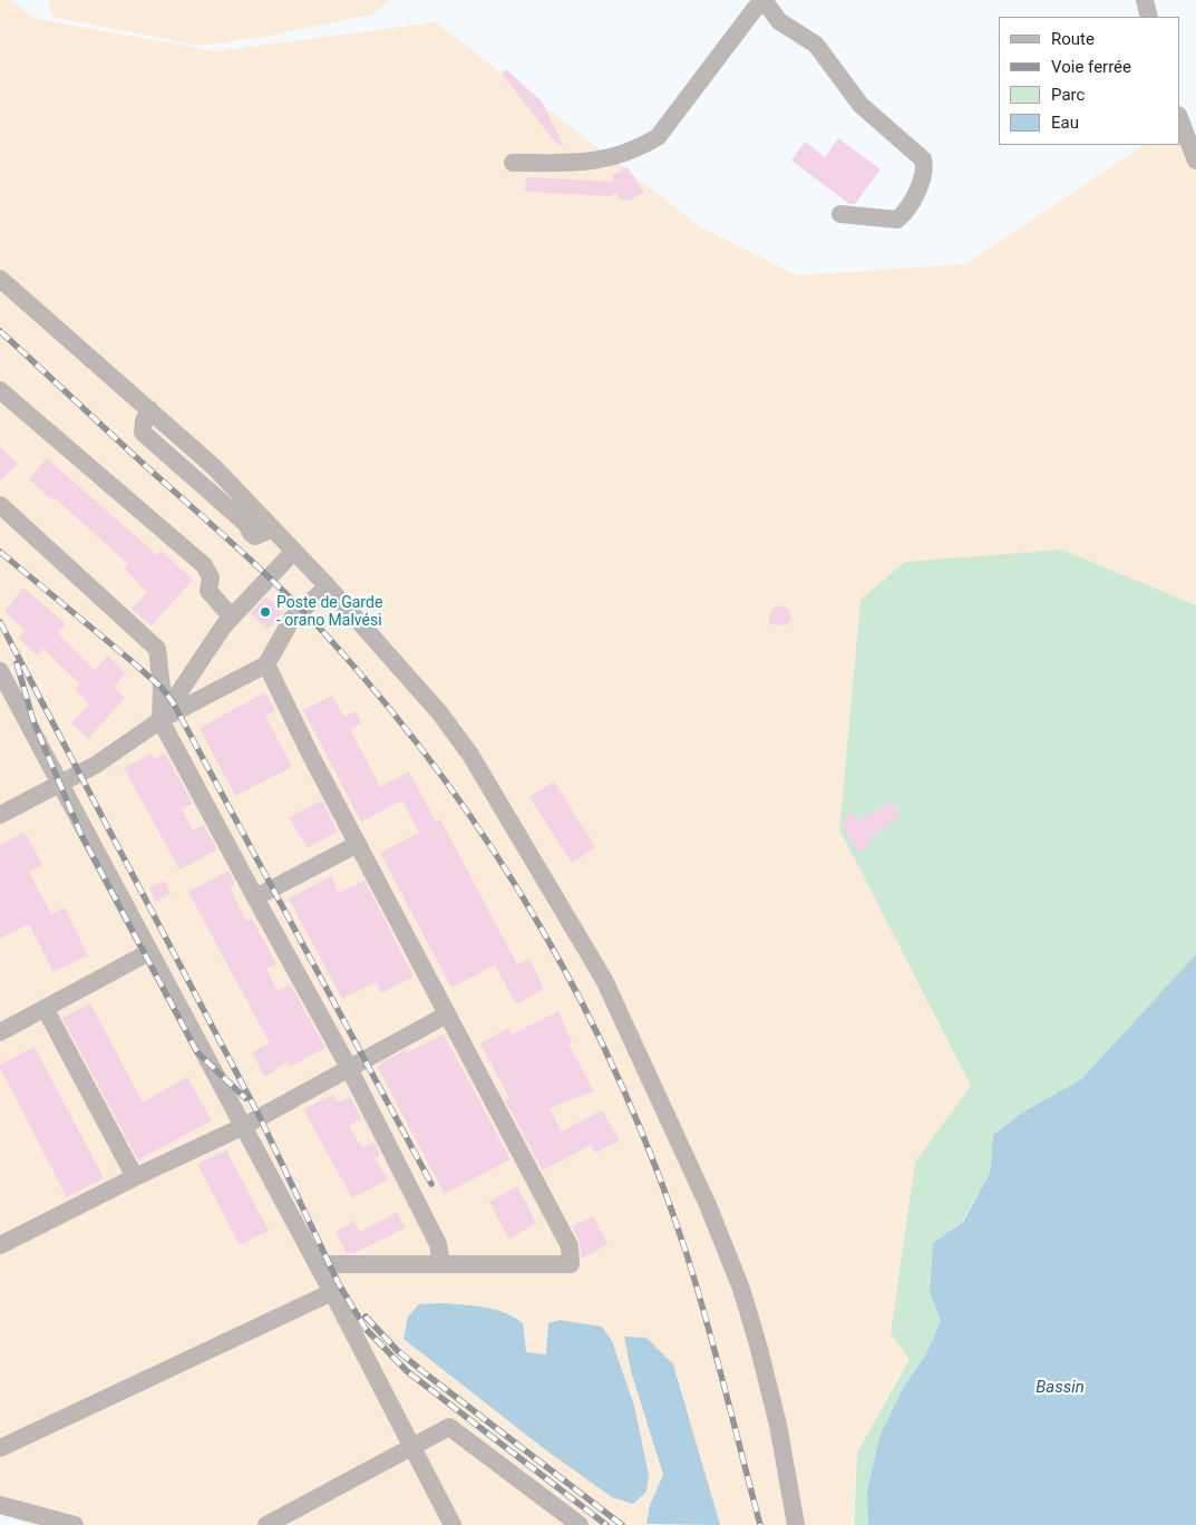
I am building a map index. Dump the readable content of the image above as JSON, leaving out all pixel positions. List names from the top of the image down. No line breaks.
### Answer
{"water":["Bassin"],"places":["Poste de Garde - orano Malvési"],"legend":["Route","Voie ferrée","Parc","Eau"]}
